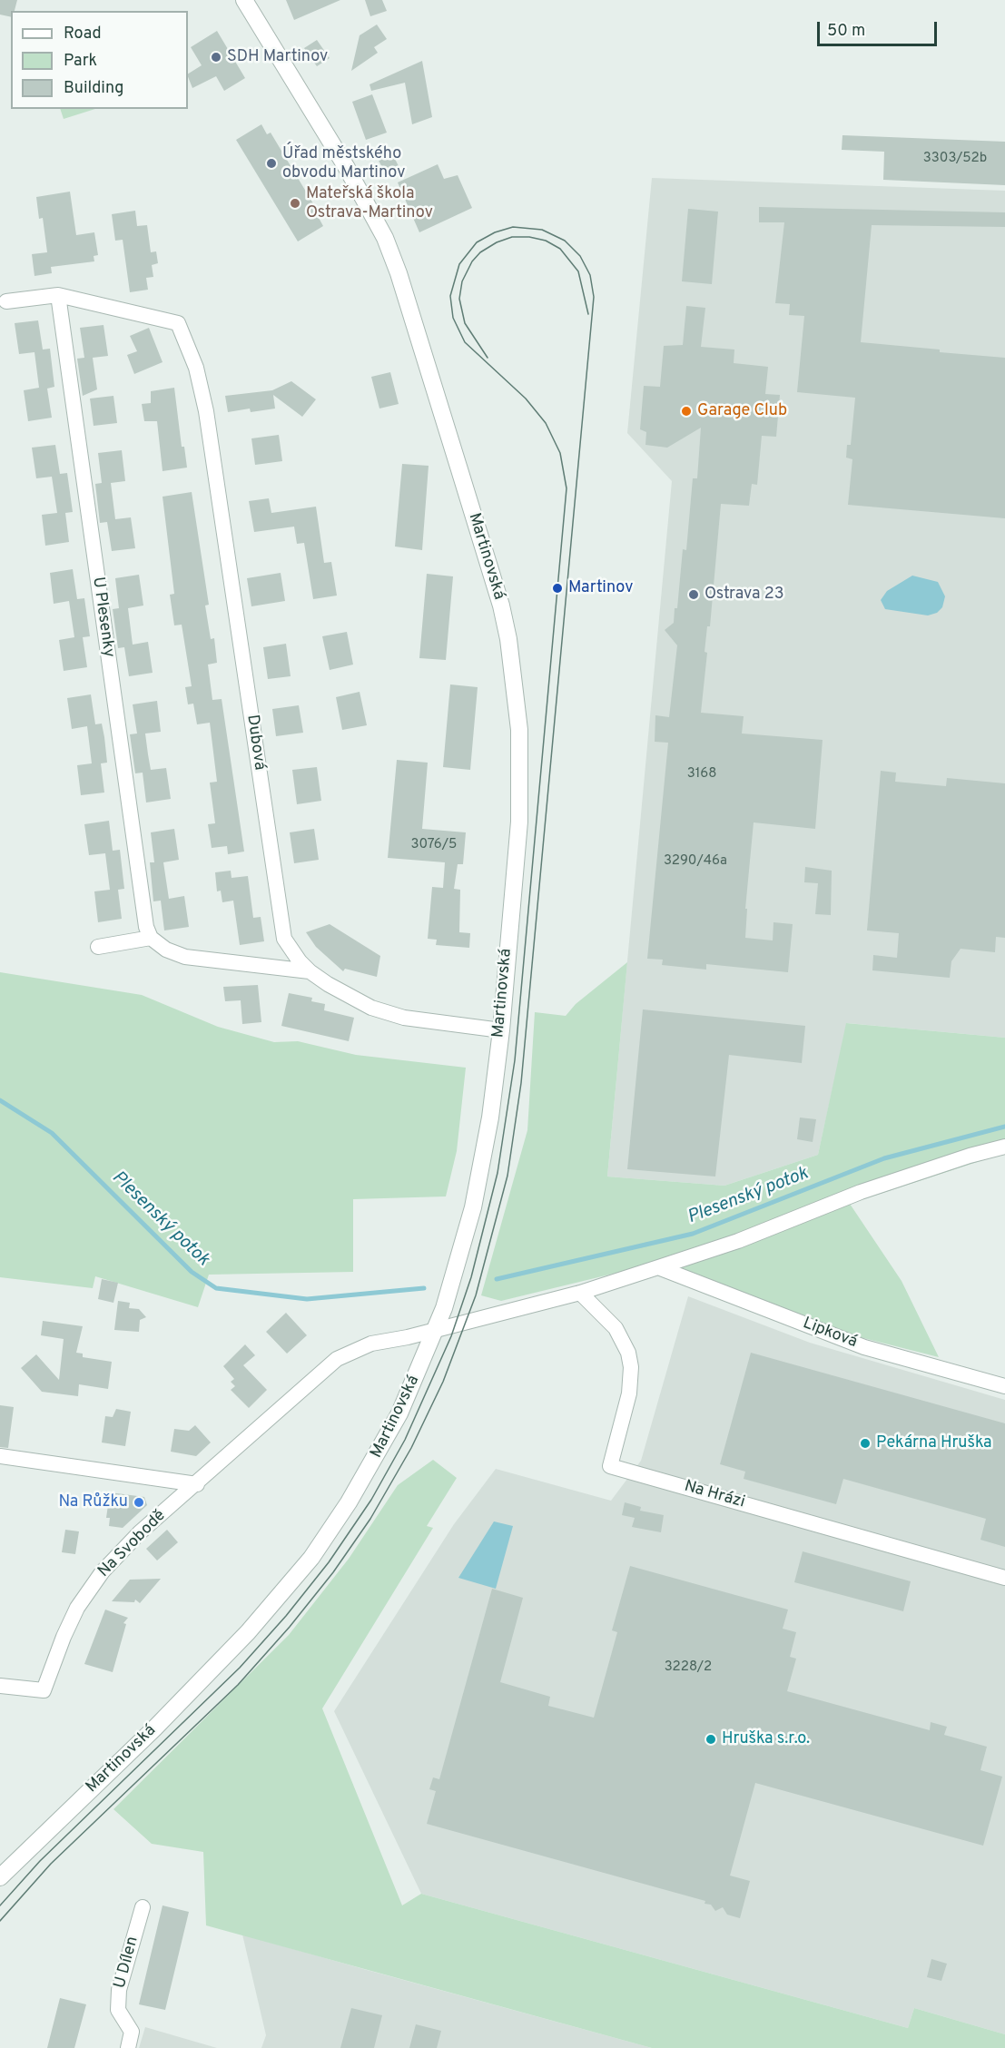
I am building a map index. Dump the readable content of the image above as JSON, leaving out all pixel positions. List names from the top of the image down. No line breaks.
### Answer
{"streets":{"street":["Martinovská","U Plesenky","Dubová","Lipková","Na Hrázi","Na Svobodě","U Dílen"]},"crossings":[["Martinovská","Dubová"],["Martinovská","Na Svobodě"],["U Plesenky","Dubová"]],"water":["Plesenský potok"],"places":["SDH Martinov","Úřad městského obvodu Martinov","Mateřská škola Ostrava-Martinov","Garage Club","Martinov","Ostrava 23","Pekárna Hruška","Na Růžku","Hruška s.r.o."],"house_numbers":["3303/52b","3168","3076/5","3290/46a","3228/2"],"legend":["Road","Park","Building"],"scale_bar":"50 m"}
